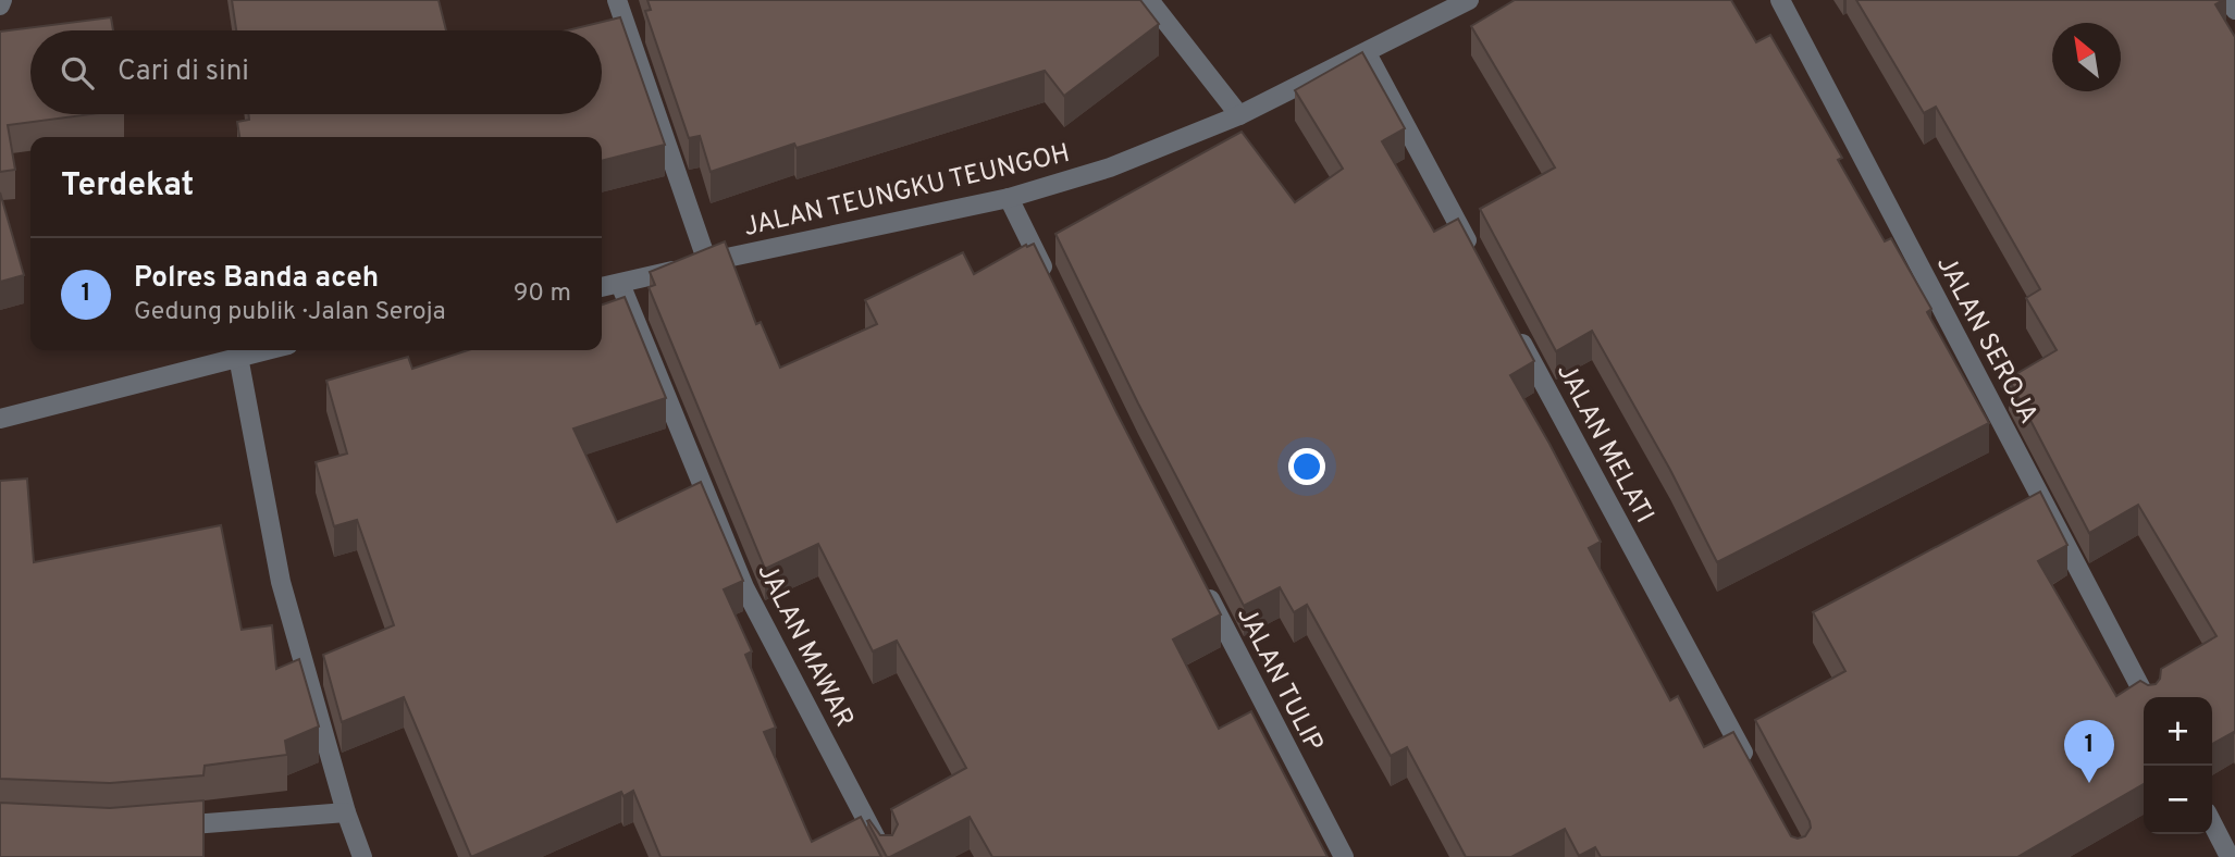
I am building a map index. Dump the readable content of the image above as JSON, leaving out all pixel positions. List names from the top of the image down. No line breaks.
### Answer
{"streets":{"street":["JALAN TEUNGKU TEUNGOH","JALAN SEROJA","JALAN MELATI","JALAN MAWAR","JALAN TULIP"]},"crossings":[["JALAN TEUNGKU TEUNGOH","JALAN MAWAR"]],"north":"top left","page":{"search":"Cari di sini","heading":"Terdekat","list":[{"mark":"1","name":"Polres Banda aceh","note":"Gedung publik · Jalan Seroja","value":"90 m"}],"map_buttons":["+","−"],"pins":"1"}}
